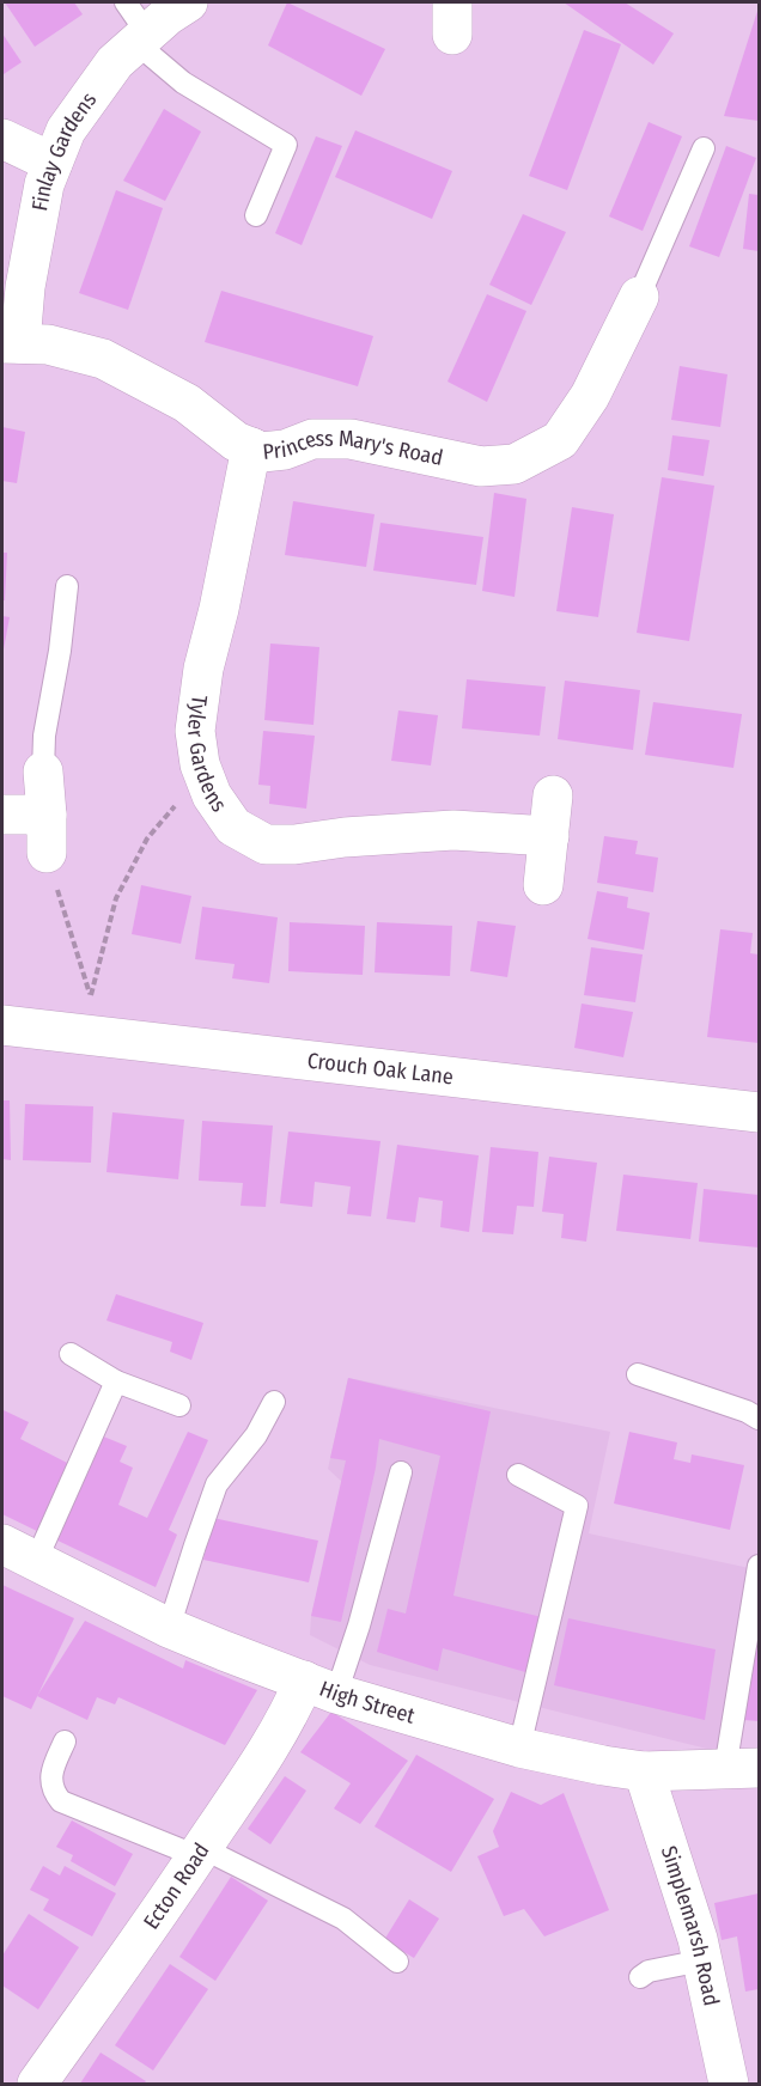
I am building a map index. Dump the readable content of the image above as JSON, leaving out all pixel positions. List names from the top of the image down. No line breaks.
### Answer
{"streets":{"street":["Finlay Gardens","Princess Mary's Road","Tyler Gardens","Crouch Oak Lane","High Street","Ecton Road","Simplemarsh Road"]},"crossings":[["Finlay Gardens","Princess Mary's Road"],["Princess Mary's Road","Tyler Gardens"],["High Street","Ecton Road"],["High Street","Simplemarsh Road"]]}
